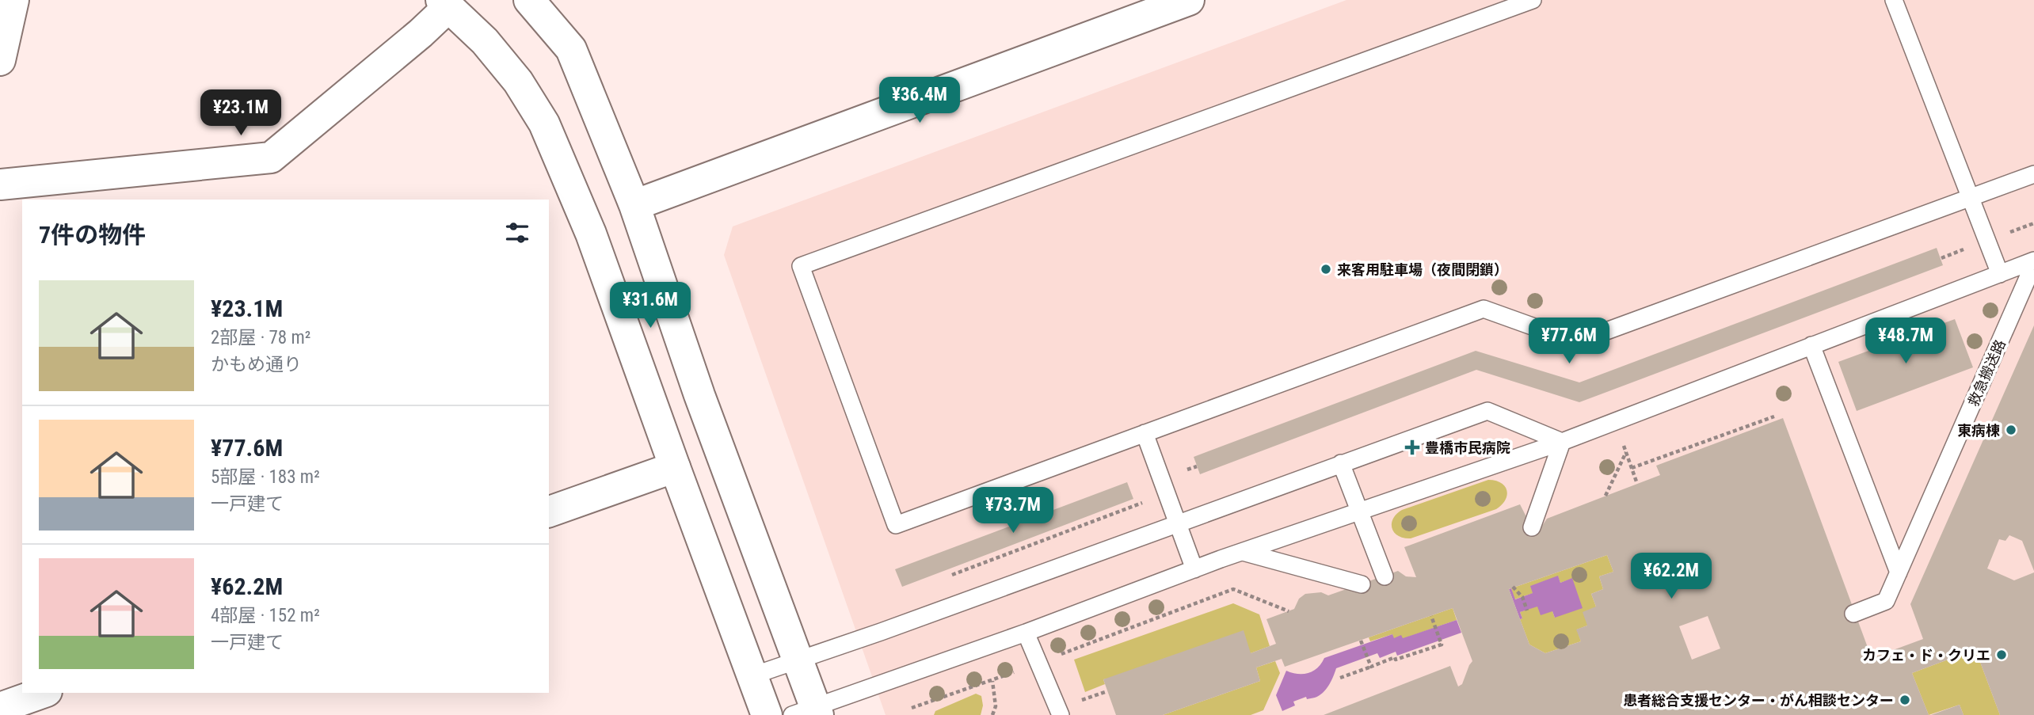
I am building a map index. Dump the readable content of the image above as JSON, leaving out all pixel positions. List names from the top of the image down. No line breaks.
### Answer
{"streets":{"lane":["救急搬送路"]},"places":{"other":["来客用駐車場（夜間閉鎖）","東病棟","カフェ・ド・クリエ","患者総合支援センター・がん相談センター"],"health":["豊橋市民病院"]},"page":{"price":["¥36.4M","¥23.1M","¥31.6M","¥77.6M","¥48.7M","¥73.7M","¥62.2M"],"heading":"7件の物件","list":[{"name":"¥23.1M","note":"2部屋 · 78 m² · かもめ通り"},{"name":"¥77.6M","note":"5部屋 · 183 m² · 一戸建て"},{"name":"¥62.2M","note":"4部屋 · 152 m² · 一戸建て"}]}}
